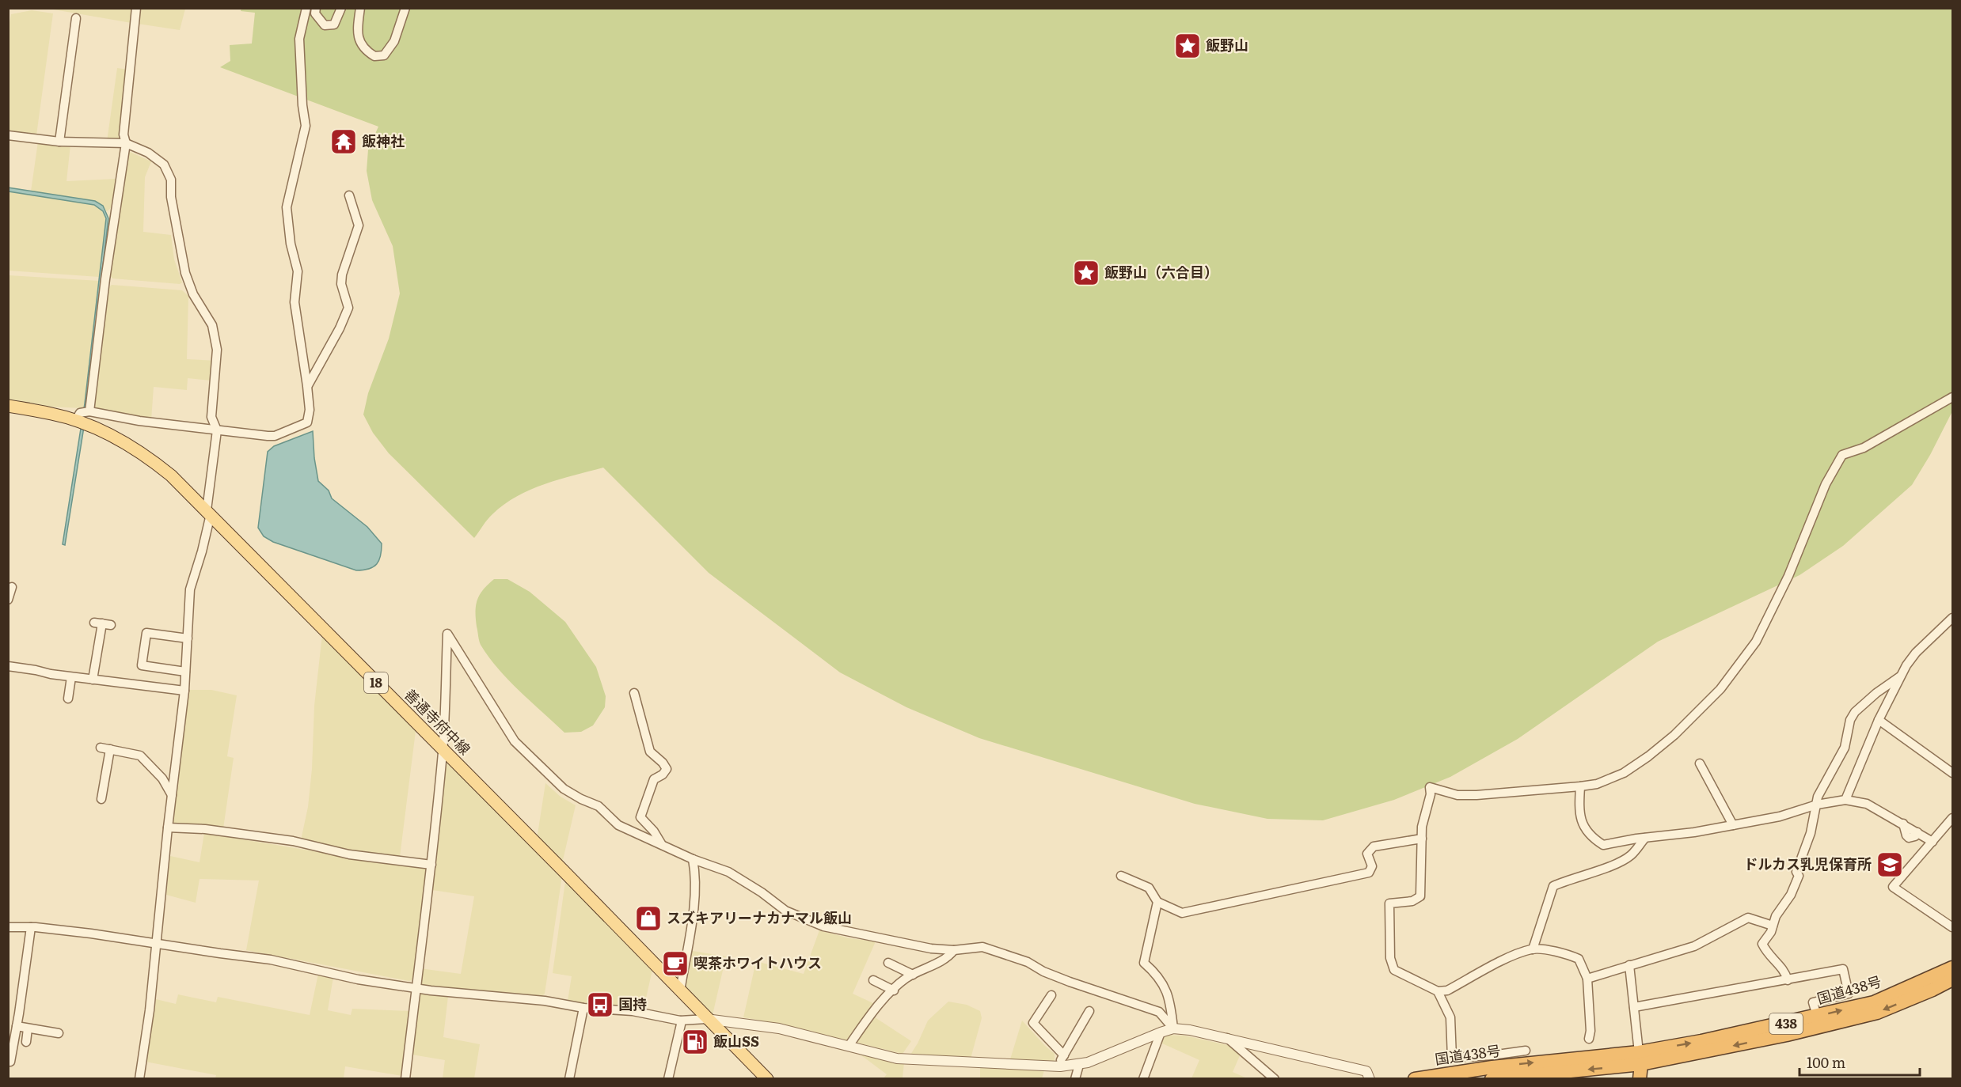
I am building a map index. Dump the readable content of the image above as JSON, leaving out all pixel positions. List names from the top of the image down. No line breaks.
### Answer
{"streets":{"highway":["国道438号","438"],"main road":["18","善通寺府中線"]},"places":{"place":["飯野山","飯野山（六合目）"],"temple":["飯神社"],"school or university":["ドルカス乳児保育所"],"shop":["スズキアリーナカナマル飯山"],"cafe":["喫茶ホワイトハウス"],"bus stop":["国持"],"fuel station":["飯山SS"]},"scale_bar":"100 m"}
